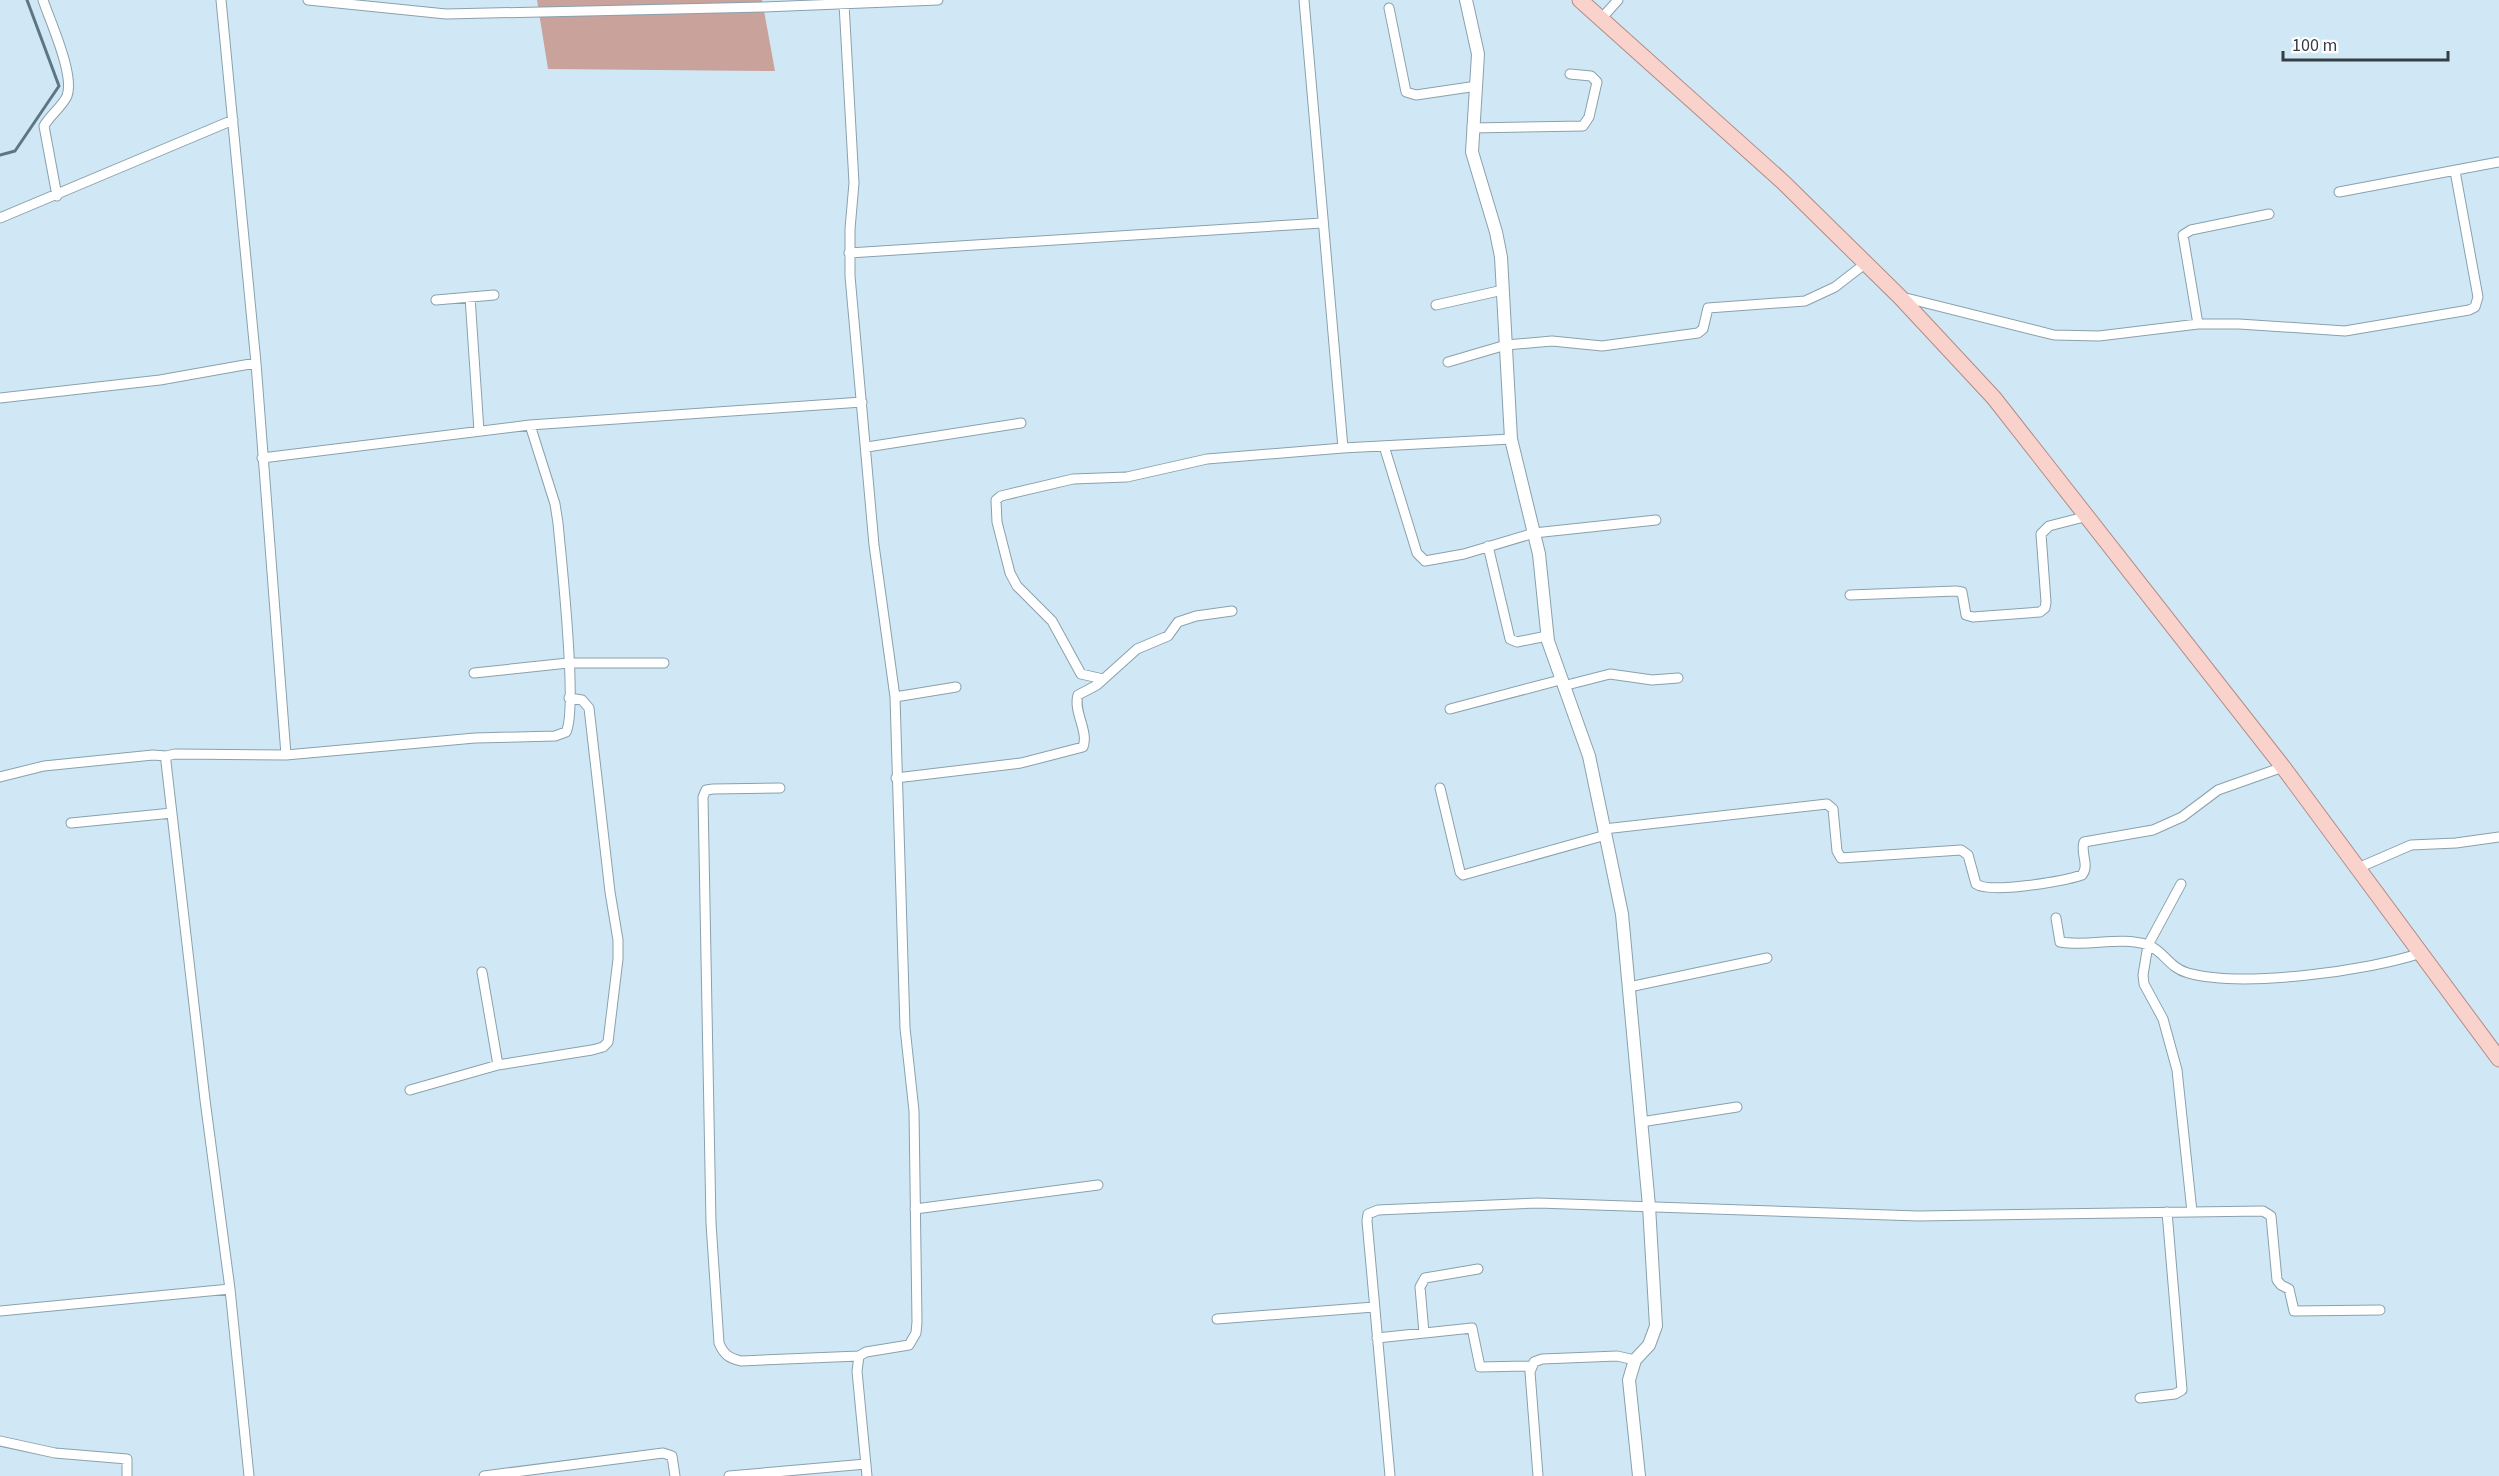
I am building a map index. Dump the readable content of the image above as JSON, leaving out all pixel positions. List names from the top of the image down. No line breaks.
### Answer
{"scale_bar":"100 m"}
